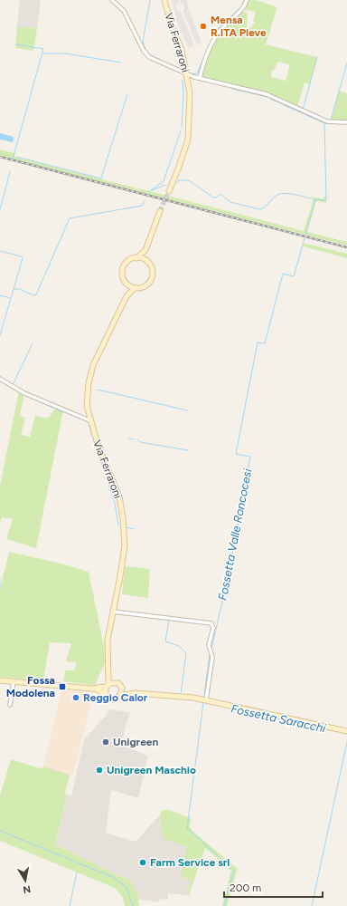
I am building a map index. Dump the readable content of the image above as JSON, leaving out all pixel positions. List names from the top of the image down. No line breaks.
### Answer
{"streets":{"main road":["Via Ferraroni"]},"water":["Fossetta Valle Roncocesi","Fossetta Saracchi"],"places":{"other":["Mensa R.ITA Pieve","Reggio Calor","Unigreen","Unigreen Maschio","Farm Service srl"],"transit":["Fossa Modolena"]},"scale_bar":"200 m","north":"bottom"}
